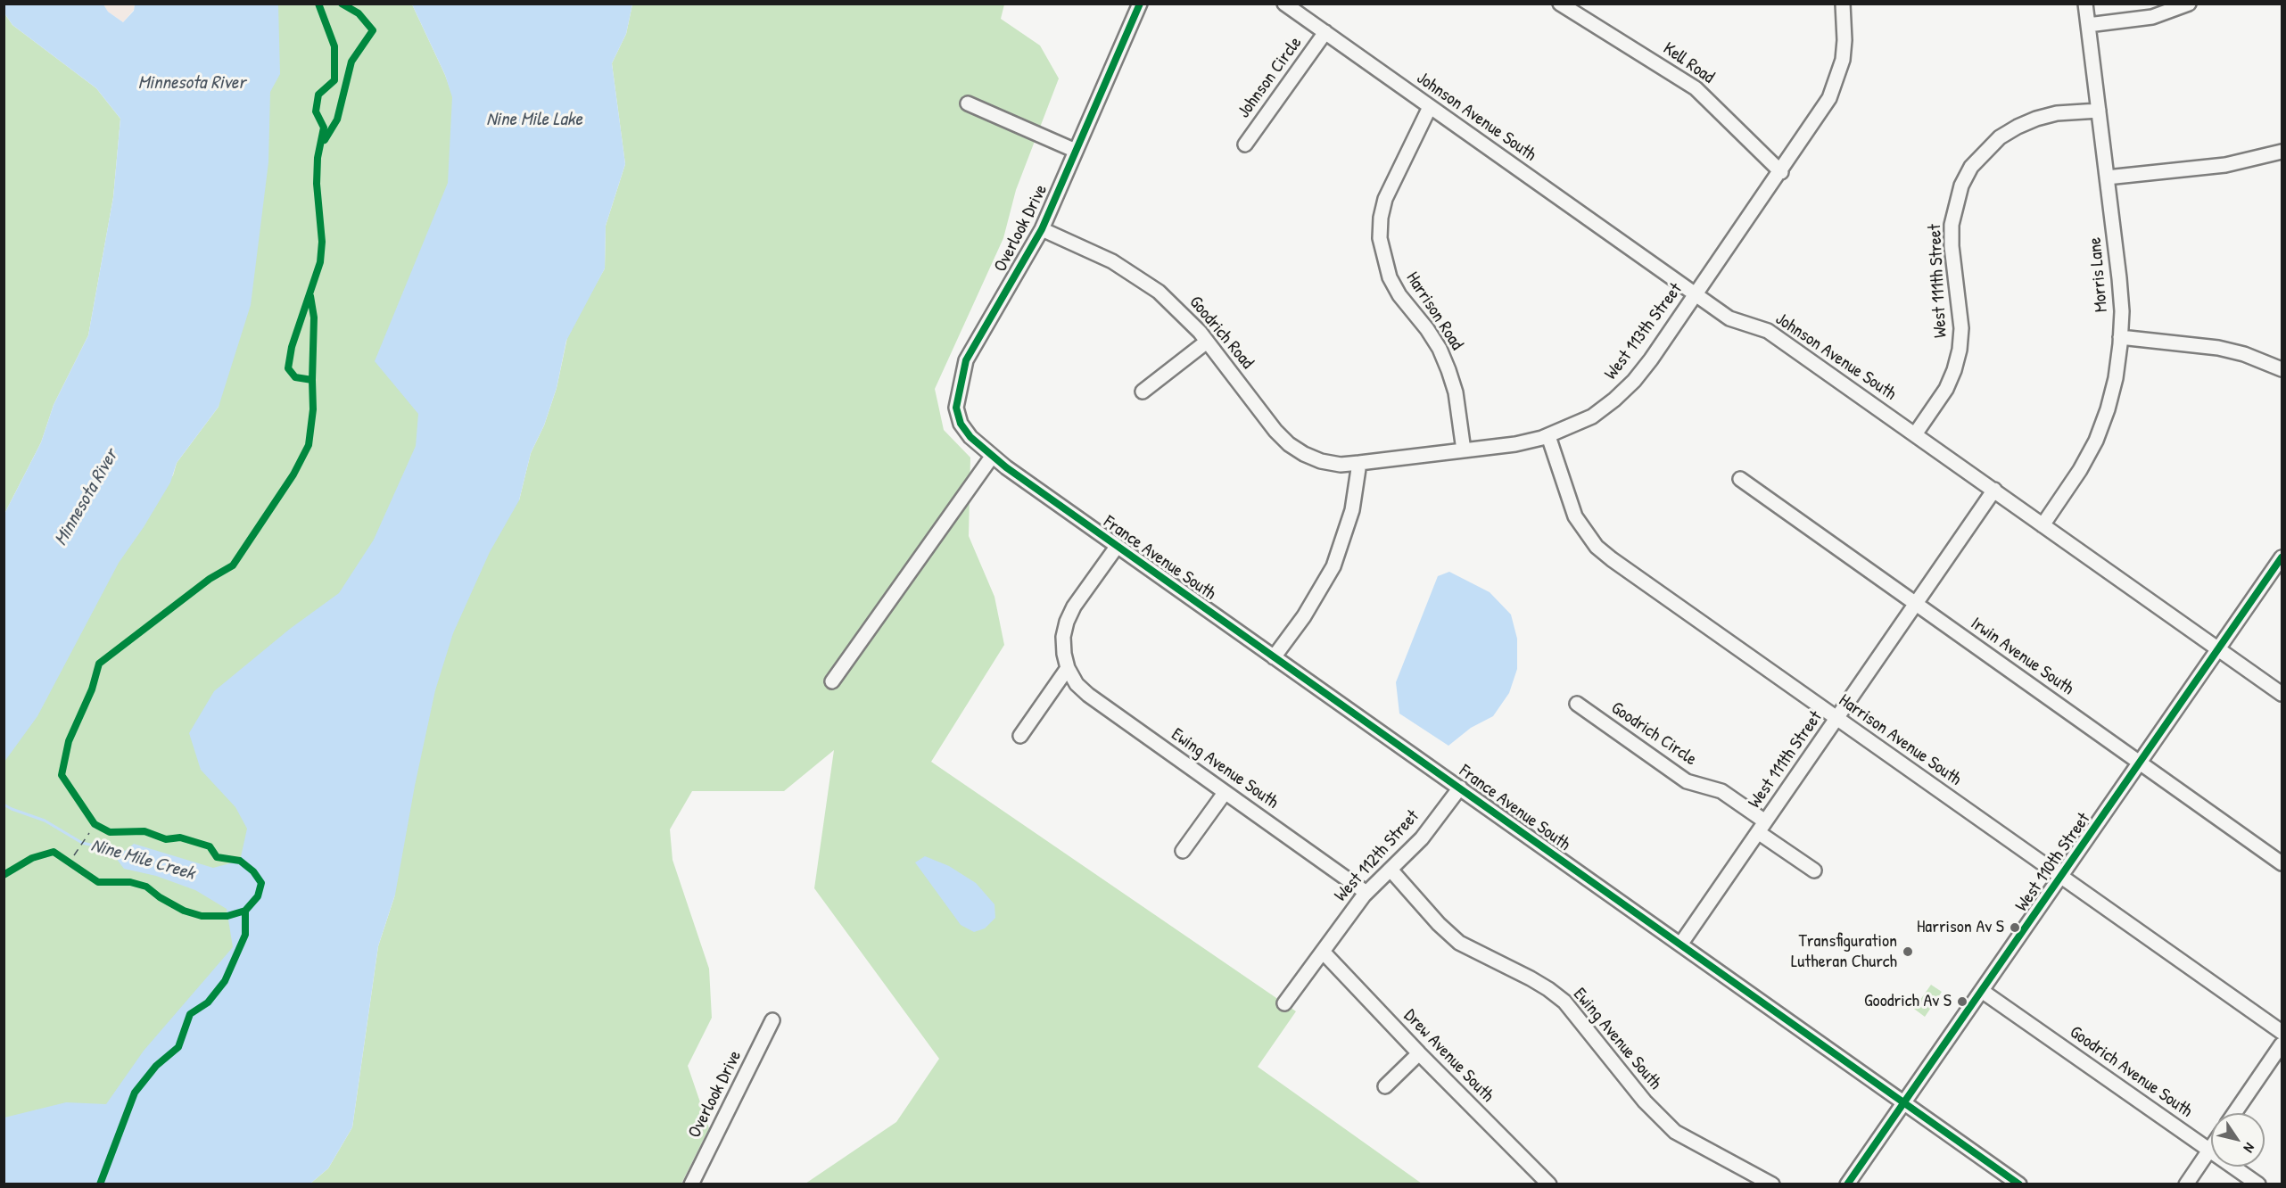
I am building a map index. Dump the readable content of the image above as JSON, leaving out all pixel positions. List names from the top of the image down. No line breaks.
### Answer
{"streets":{"street":["Kell Road","Johnson Circle","Johnson Avenue South","Overlook Drive","Morris Lane","West 111th Street","Harrison Road","West 113th Street","Goodrich Road","France Avenue South","Irwin Avenue South","Goodrich Circle","Harrison Avenue South","Ewing Avenue South","West 112th Street","West 110th Street","Drew Avenue South","Goodrich Avenue South"]},"crossings":[["Kell Road","West 113th Street"],["Johnson Circle","Johnson Avenue South"],["Johnson Avenue South","Morris Lane"],["Johnson Avenue South","West 111th Street"],["Johnson Avenue South","Harrison Road"],["Johnson Avenue South","West 113th Street"],["Johnson Avenue South","West 110th Street"],["Overlook Drive","Goodrich Road"],["Overlook Drive","France Avenue South"],["Morris Lane","West 111th Street"],["West 111th Street","France Avenue South"],["West 111th Street","Irwin Avenue South"],["West 111th Street","Goodrich Circle"],["West 111th Street","Harrison Avenue South"],["Harrison Road","West 113th Street"],["West 113th Street","Goodrich Road"],["West 113th Street","Harrison Avenue South"],["France Avenue South","West 112th Street"],["France Avenue South","West 110th Street"],["Irwin Avenue South","West 110th Street"],["Harrison Avenue South","West 110th Street"],["Ewing Avenue South","West 112th Street"],["West 112th Street","Drew Avenue South"],["West 110th Street","Goodrich Avenue South"]],"water":["Minnesota River","Nine Mile Lake","Nine Mile Creek"],"places":["Harrison Av S","Transfiguration Lutheran Church","Goodrich Av S"],"north":"bottom right"}
